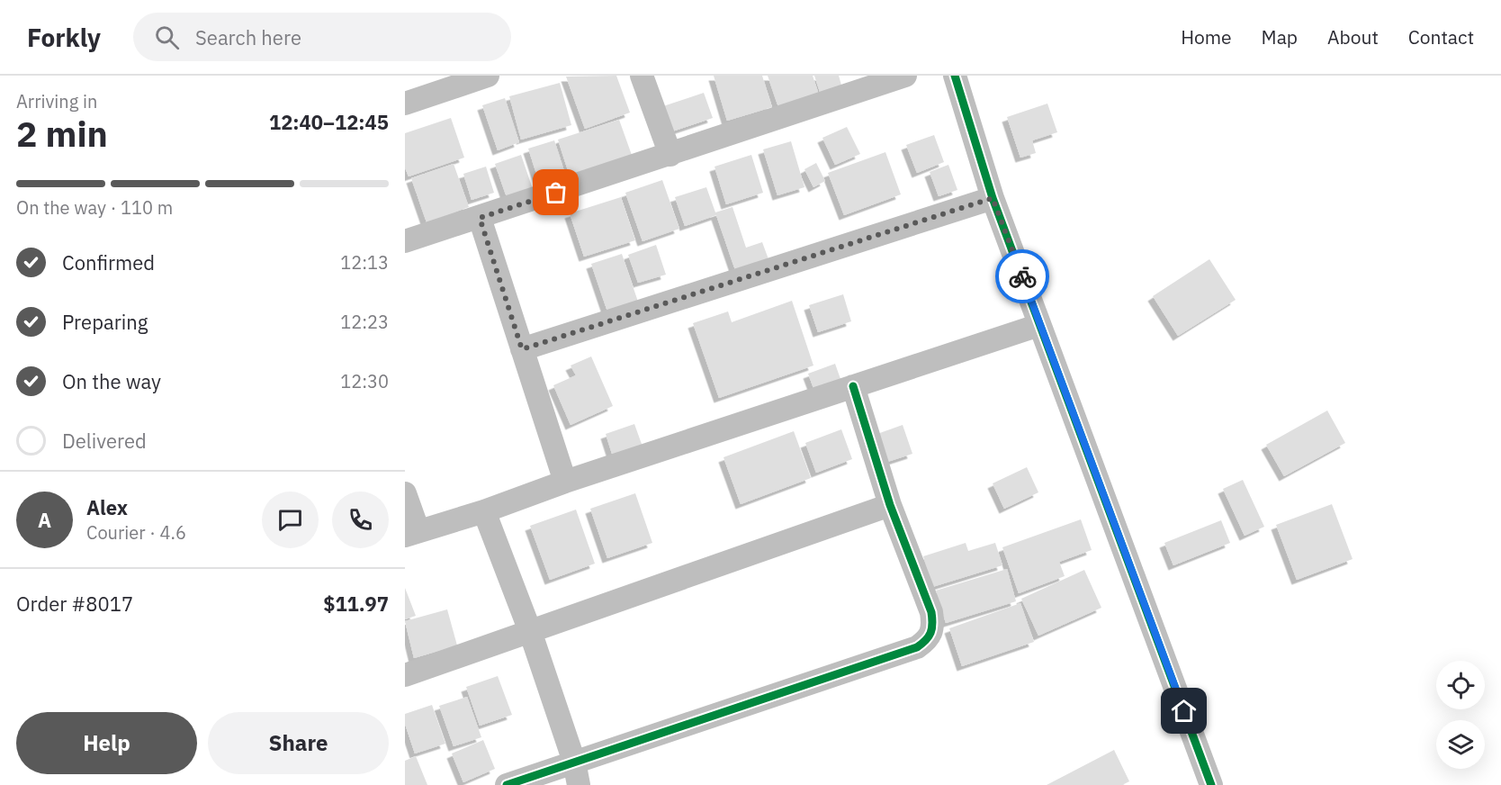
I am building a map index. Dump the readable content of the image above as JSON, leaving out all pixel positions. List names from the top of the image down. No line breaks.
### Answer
{"page":{"header":"Forkly","search":"Search here","nav":["Home","Map","About","Contact"],"heading":["2 min","Arriving in","12:40–12:45"],"panel":["Alex","Courier · 4.6","Order #8017","$11.97"],"bar":"On the way · 110 m","list":[["Confirmed","12:13"],["Preparing","12:23"],["On the way","12:30"],"Delivered"],"round":"A","buttons":["Help","Share"]}}
